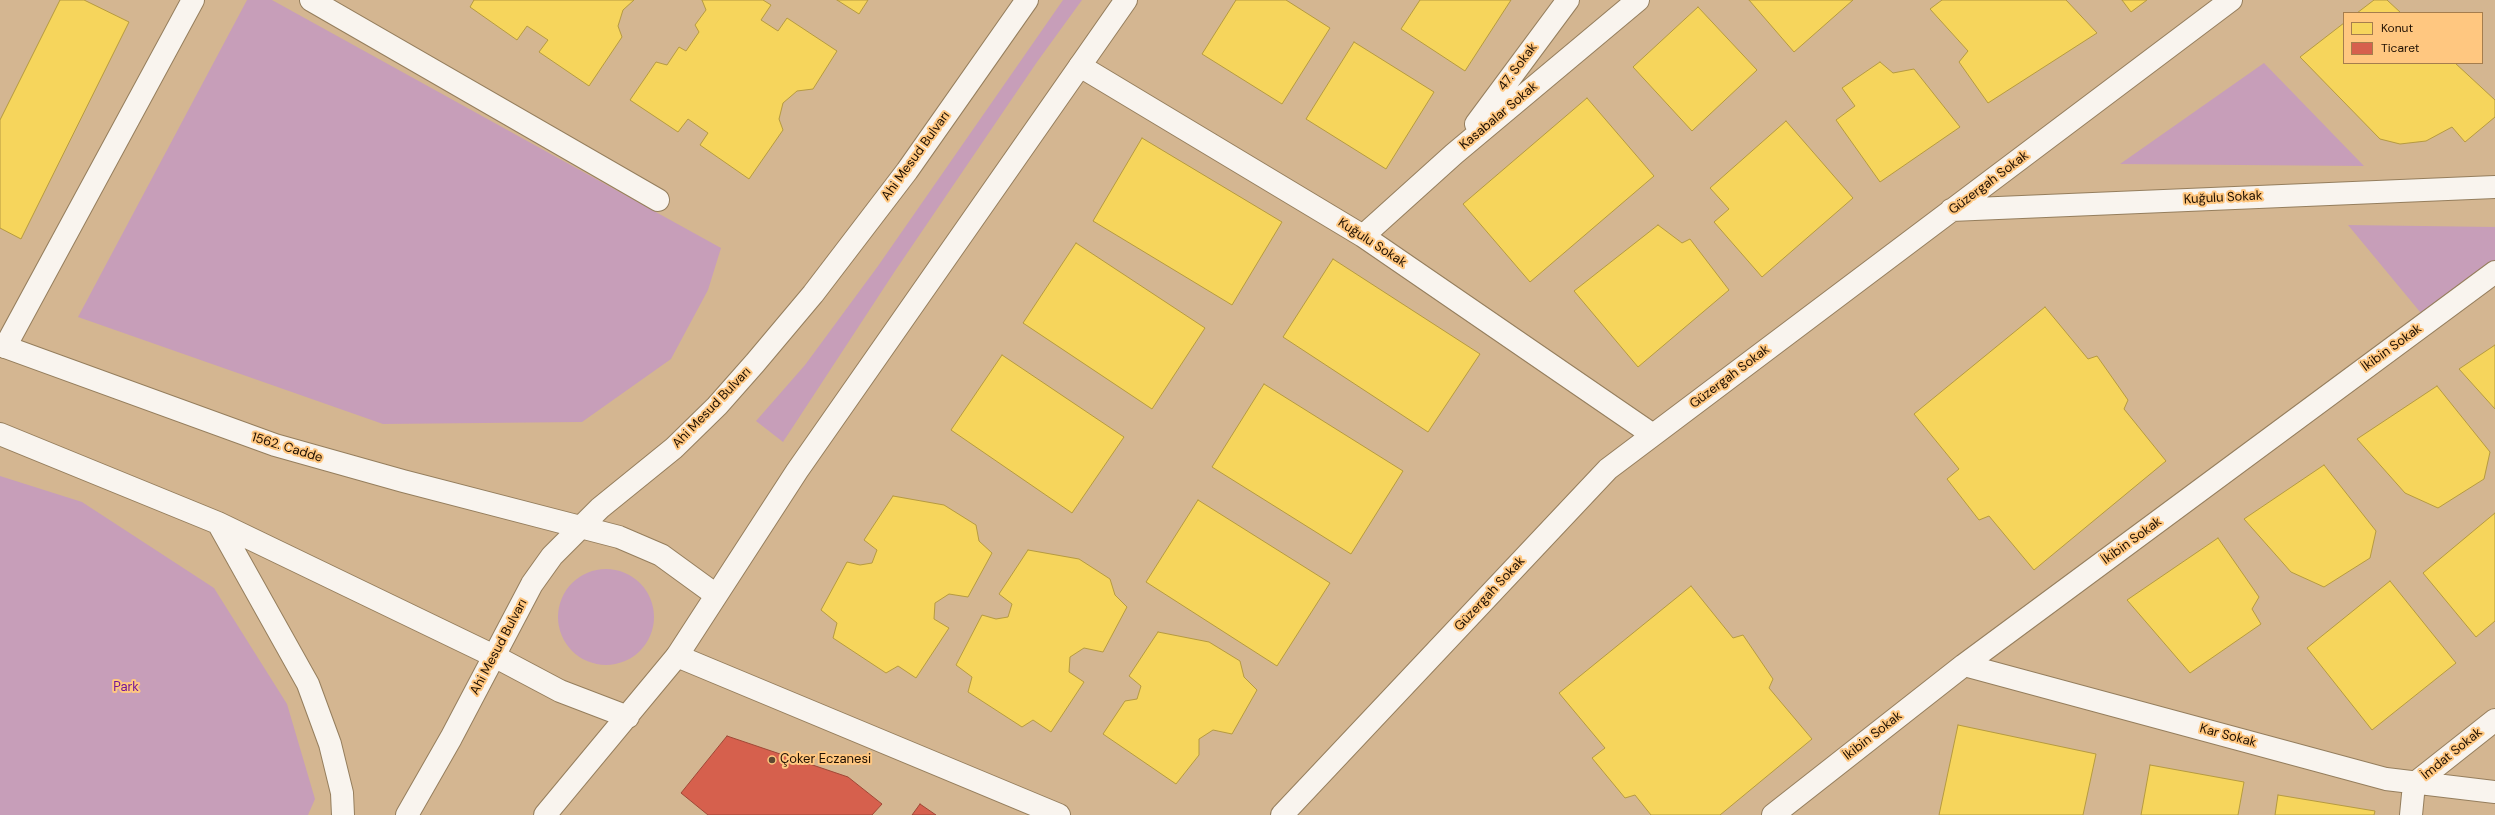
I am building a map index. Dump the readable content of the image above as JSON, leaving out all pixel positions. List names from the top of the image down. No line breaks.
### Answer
{"streets":{"street":["47. Sokak","Kasabalar Sokak","Ahi Mesud Bulvarı","Güzergah Sokak","Kuğulu Sokak","İkibin Sokak","1562. Cadde","Kar Sokak","İmdat Sokak"]},"crossings":[["47. Sokak","Kasabalar Sokak"],["Kasabalar Sokak","Kuğulu Sokak"],["Ahi Mesud Bulvarı","1562. Cadde"],["Güzergah Sokak","Kuğulu Sokak"],["İkibin Sokak","Kar Sokak"],["Kar Sokak","İmdat Sokak"]],"parks":["Park"],"places":["Çoker Eczanesi"],"legend":["Konut","Ticaret"]}
